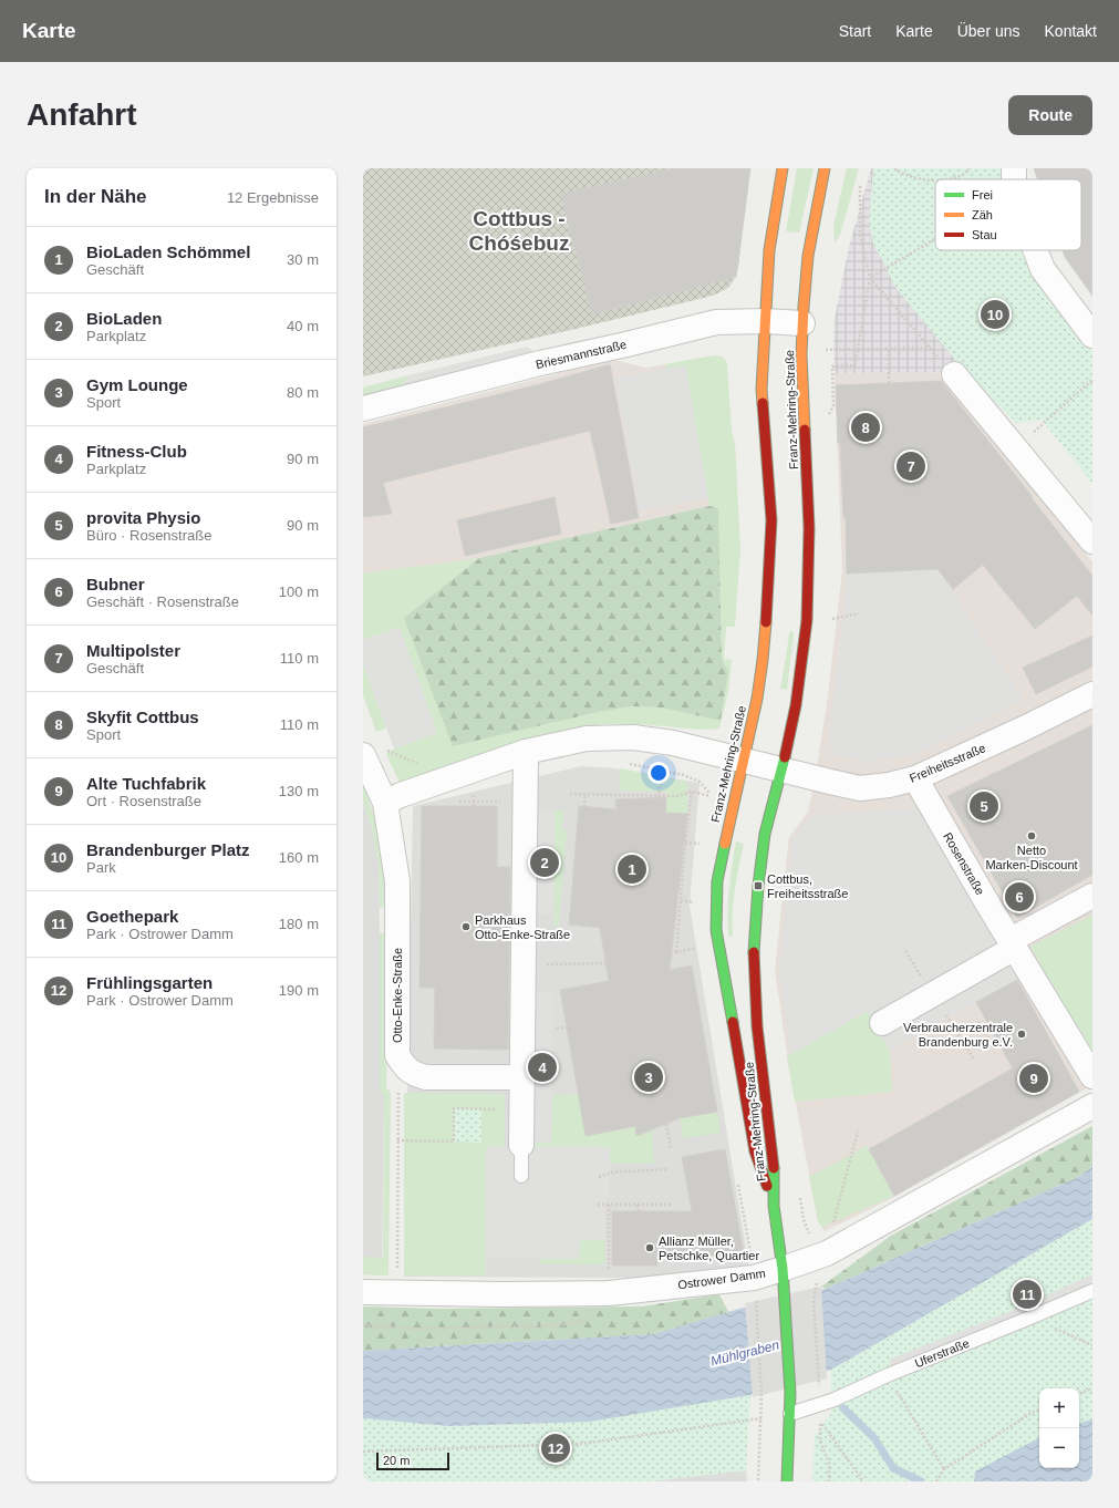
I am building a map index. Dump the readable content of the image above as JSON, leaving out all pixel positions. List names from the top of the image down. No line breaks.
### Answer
{"streets":{"main road":["Franz-Mehring-Straße"],"street":["Briesmannstraße","Freiheitsstraße","Rosenstraße","Otto-Enke-Straße","Ostrower Damm"],"lane":["Uferstraße"]},"crossings":[["Briesmannstraße","Franz-Mehring-Straße"],["Franz-Mehring-Straße","Freiheitsstraße"],["Franz-Mehring-Straße","Ostrower Damm"],["Franz-Mehring-Straße","Uferstraße"],["Freiheitsstraße","Rosenstraße"]],"districts":["Cottbus - Chóśebuz"],"water":["Mühlgraben"],"places":{"other":["Netto Marken-Discount","Parkhaus Otto-Enke-Straße","Verbraucherzentrale Brandenburg e.V.","Allianz Müller, Petschke, Quartier"],"transit":["Cottbus, Freiheitsstraße"]},"legend":["Frei","Zäh","Stau"],"scale_bar":"20 m","page":{"header":"Karte","nav":["Start","Karte","Über uns","Kontakt"],"buttons":"Route","title":"Anfahrt","heading":["In der Nähe","12 Ergebnisse"],"list":[{"mark":"1","name":"BioLaden Schömmel","note":"Geschäft","value":"30 m"},{"mark":"2","name":"BioLaden","note":"Parkplatz","value":"40 m"},{"mark":"3","name":"Gym Lounge","note":"Sport","value":"80 m"},{"mark":"4","name":"Fitness-Club","note":"Parkplatz","value":"90 m"},{"mark":"5","name":"provita Physio","note":"Büro · Rosenstraße","value":"90 m"},{"mark":"6","name":"Bubner","note":"Geschäft · Rosenstraße","value":"100 m"},{"mark":"7","name":"Multipolster","note":"Geschäft","value":"110 m"},{"mark":"8","name":"Skyfit Cottbus","note":"Sport","value":"110 m"},{"mark":"9","name":"Alte Tuchfabrik","note":"Ort · Rosenstraße","value":"130 m"},{"mark":"10","name":"Brandenburger Platz","note":"Park","value":"160 m"},{"mark":"11","name":"Goethepark","note":"Park · Ostrower Damm","value":"180 m"},{"mark":"12","name":"Frühlingsgarten","note":"Park · Ostrower Damm","value":"190 m"}],"pins":["10","8","7","5","2","1","6","4","3","9","11","12"],"map_buttons":["+","−"],"scale":"20 m"}}
